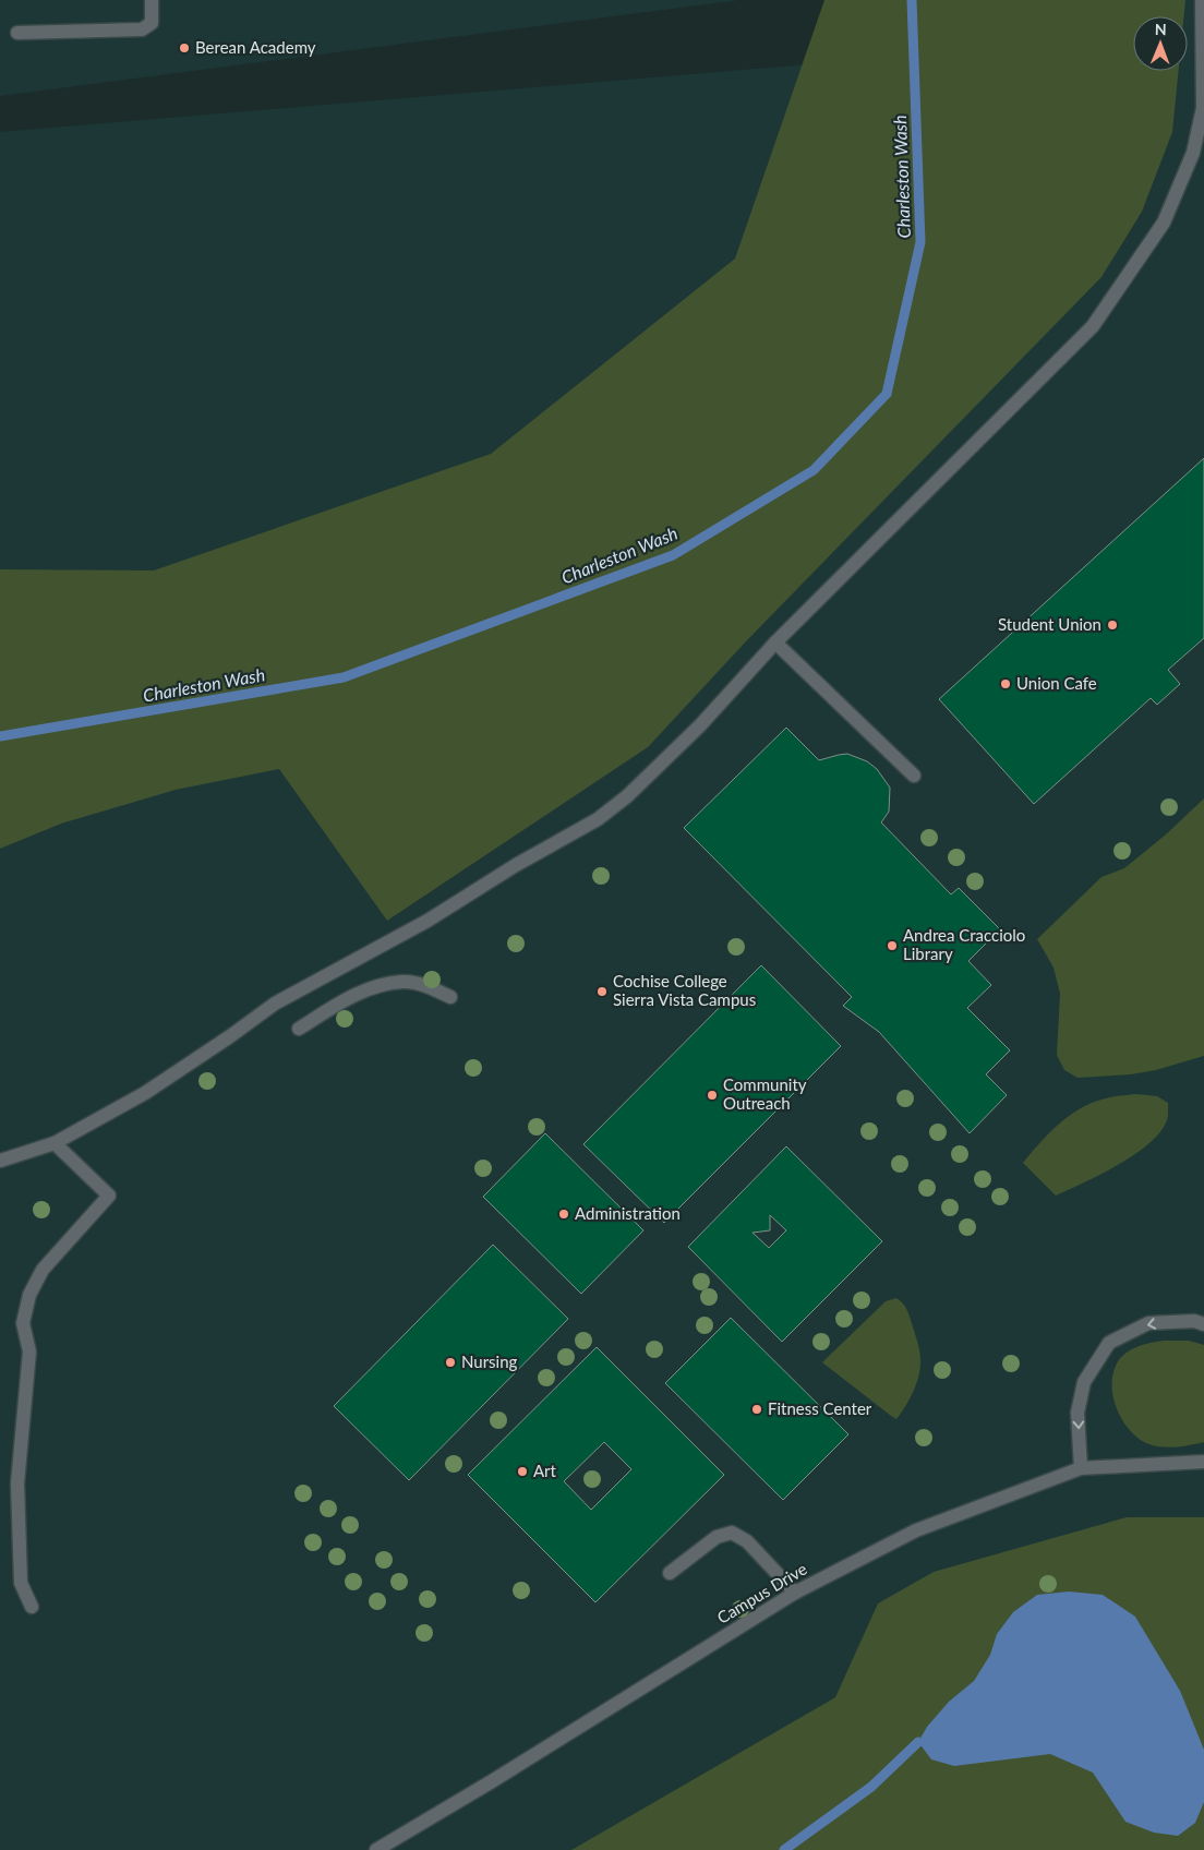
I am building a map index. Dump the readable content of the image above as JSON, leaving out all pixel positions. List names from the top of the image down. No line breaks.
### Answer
{"streets":{"street":["Campus Drive"]},"water":["Charleston Wash"],"places":["Berean Academy","Student Union","Union Cafe","Andrea Cracciolo Library","Cochise College Sierra Vista Campus","Community Outreach","Administration","Nursing","Fitness Center","Art"],"north":"top"}
